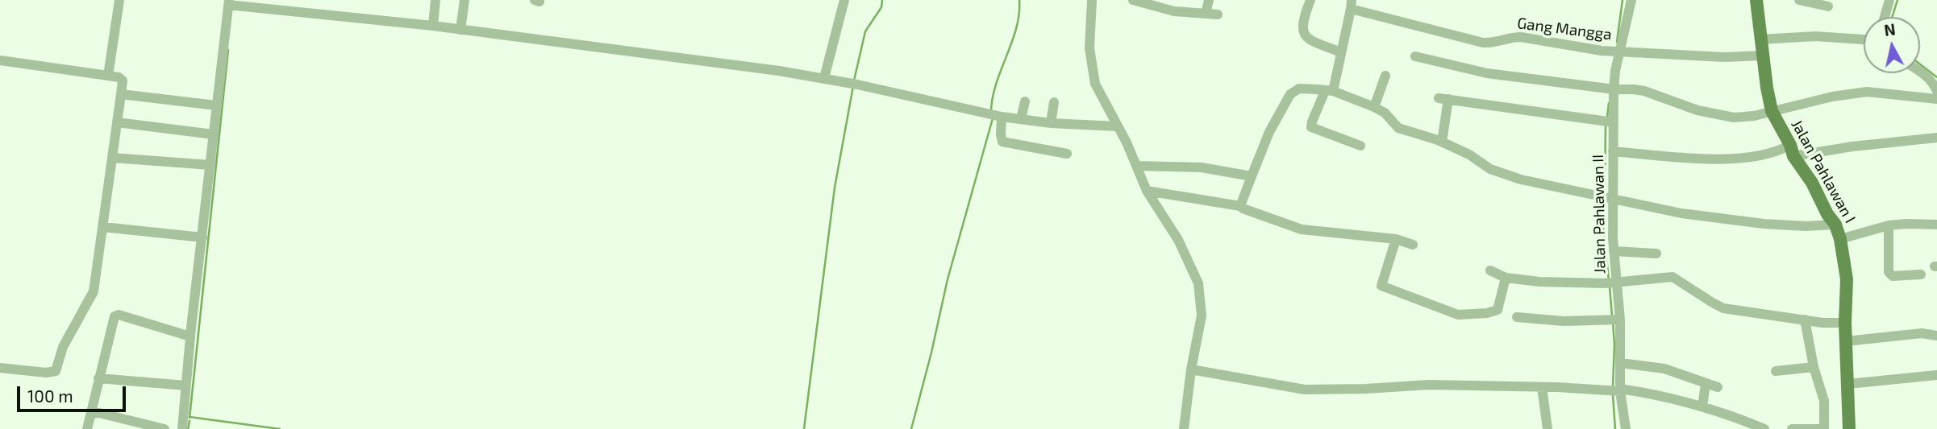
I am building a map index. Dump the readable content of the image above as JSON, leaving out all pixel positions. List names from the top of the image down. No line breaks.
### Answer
{"streets":{"main road":["Jalan Pahlawan I"],"street":["Gang Mangga","Jalan Pahlawan II"]},"crossings":[["Gang Mangga","Jalan Pahlawan I"],["Gang Mangga","Jalan Pahlawan II"]],"scale_bar":"100 m","north":"top"}
